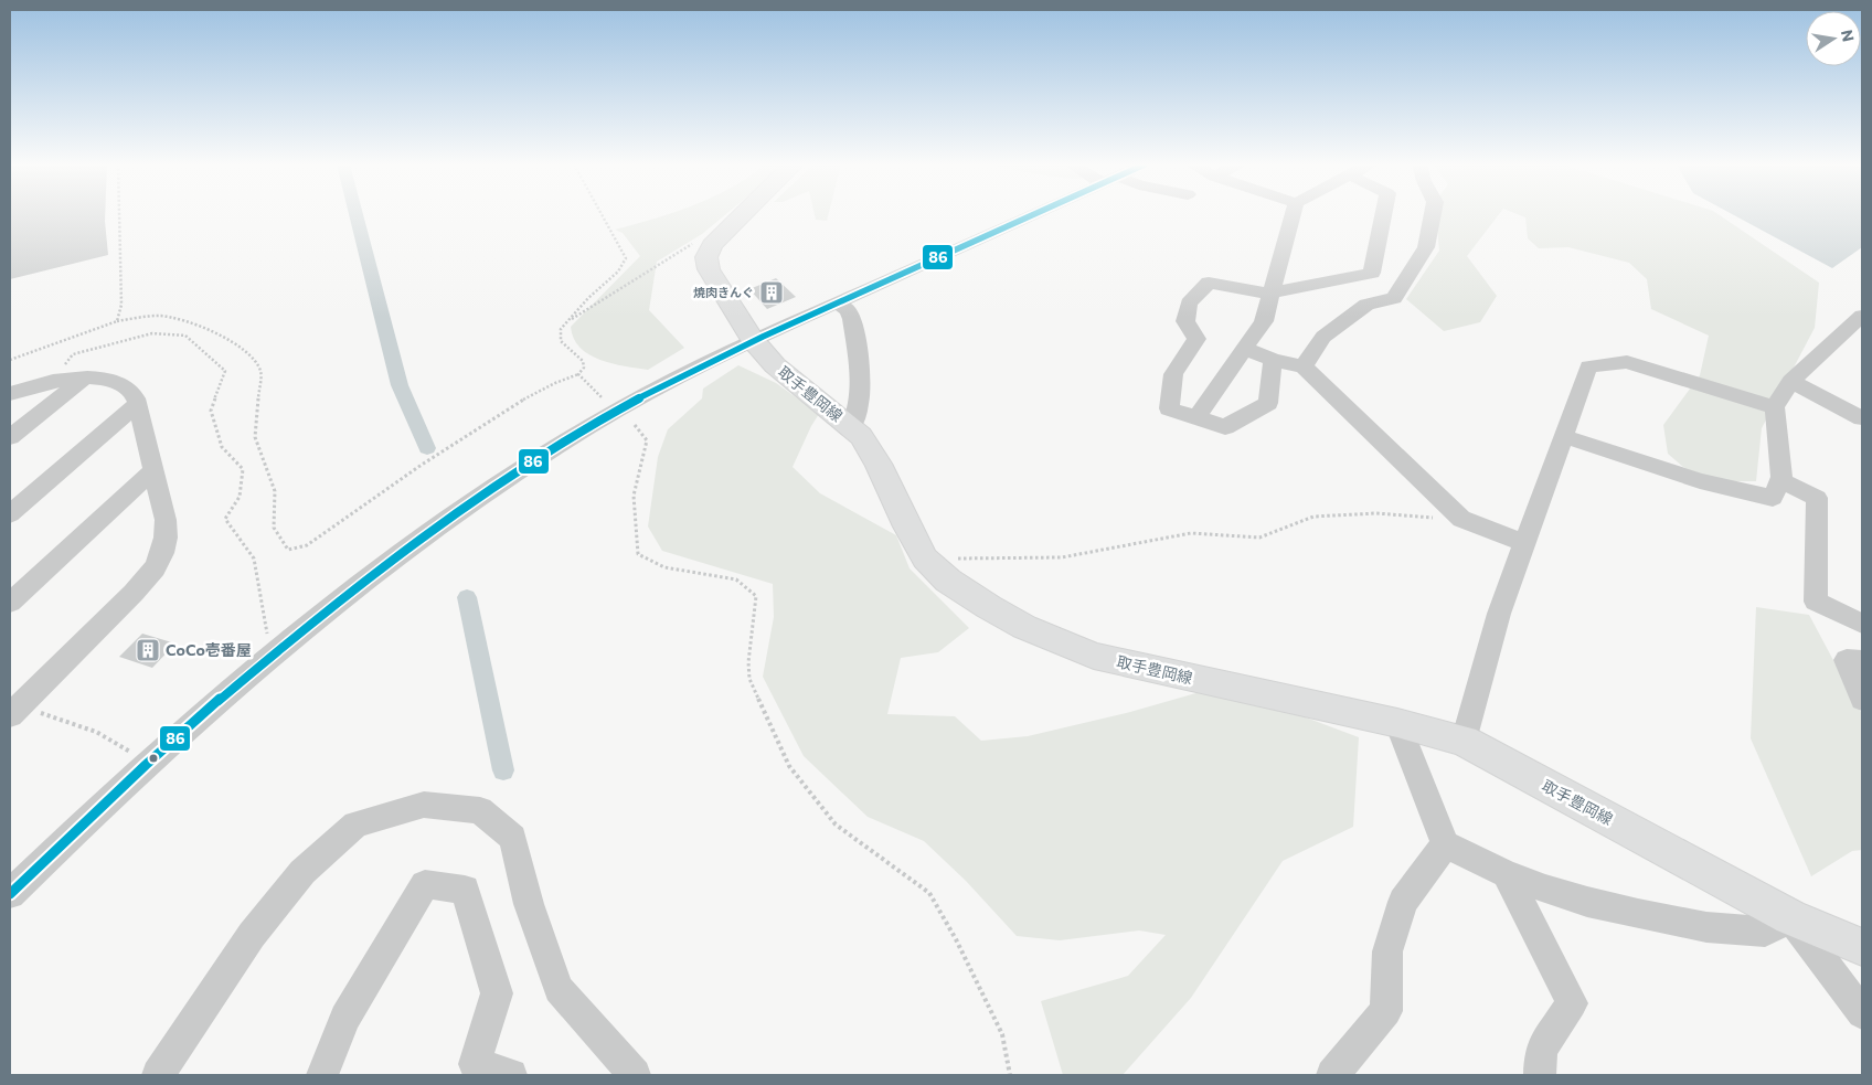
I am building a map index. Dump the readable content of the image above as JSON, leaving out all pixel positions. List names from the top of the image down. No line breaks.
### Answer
{"streets":{"main road":["取手豊岡線"]},"places":{"building":["焼肉きんぐ","CoCo壱番屋"]},"lines":["transit line 86"],"north":"right"}
